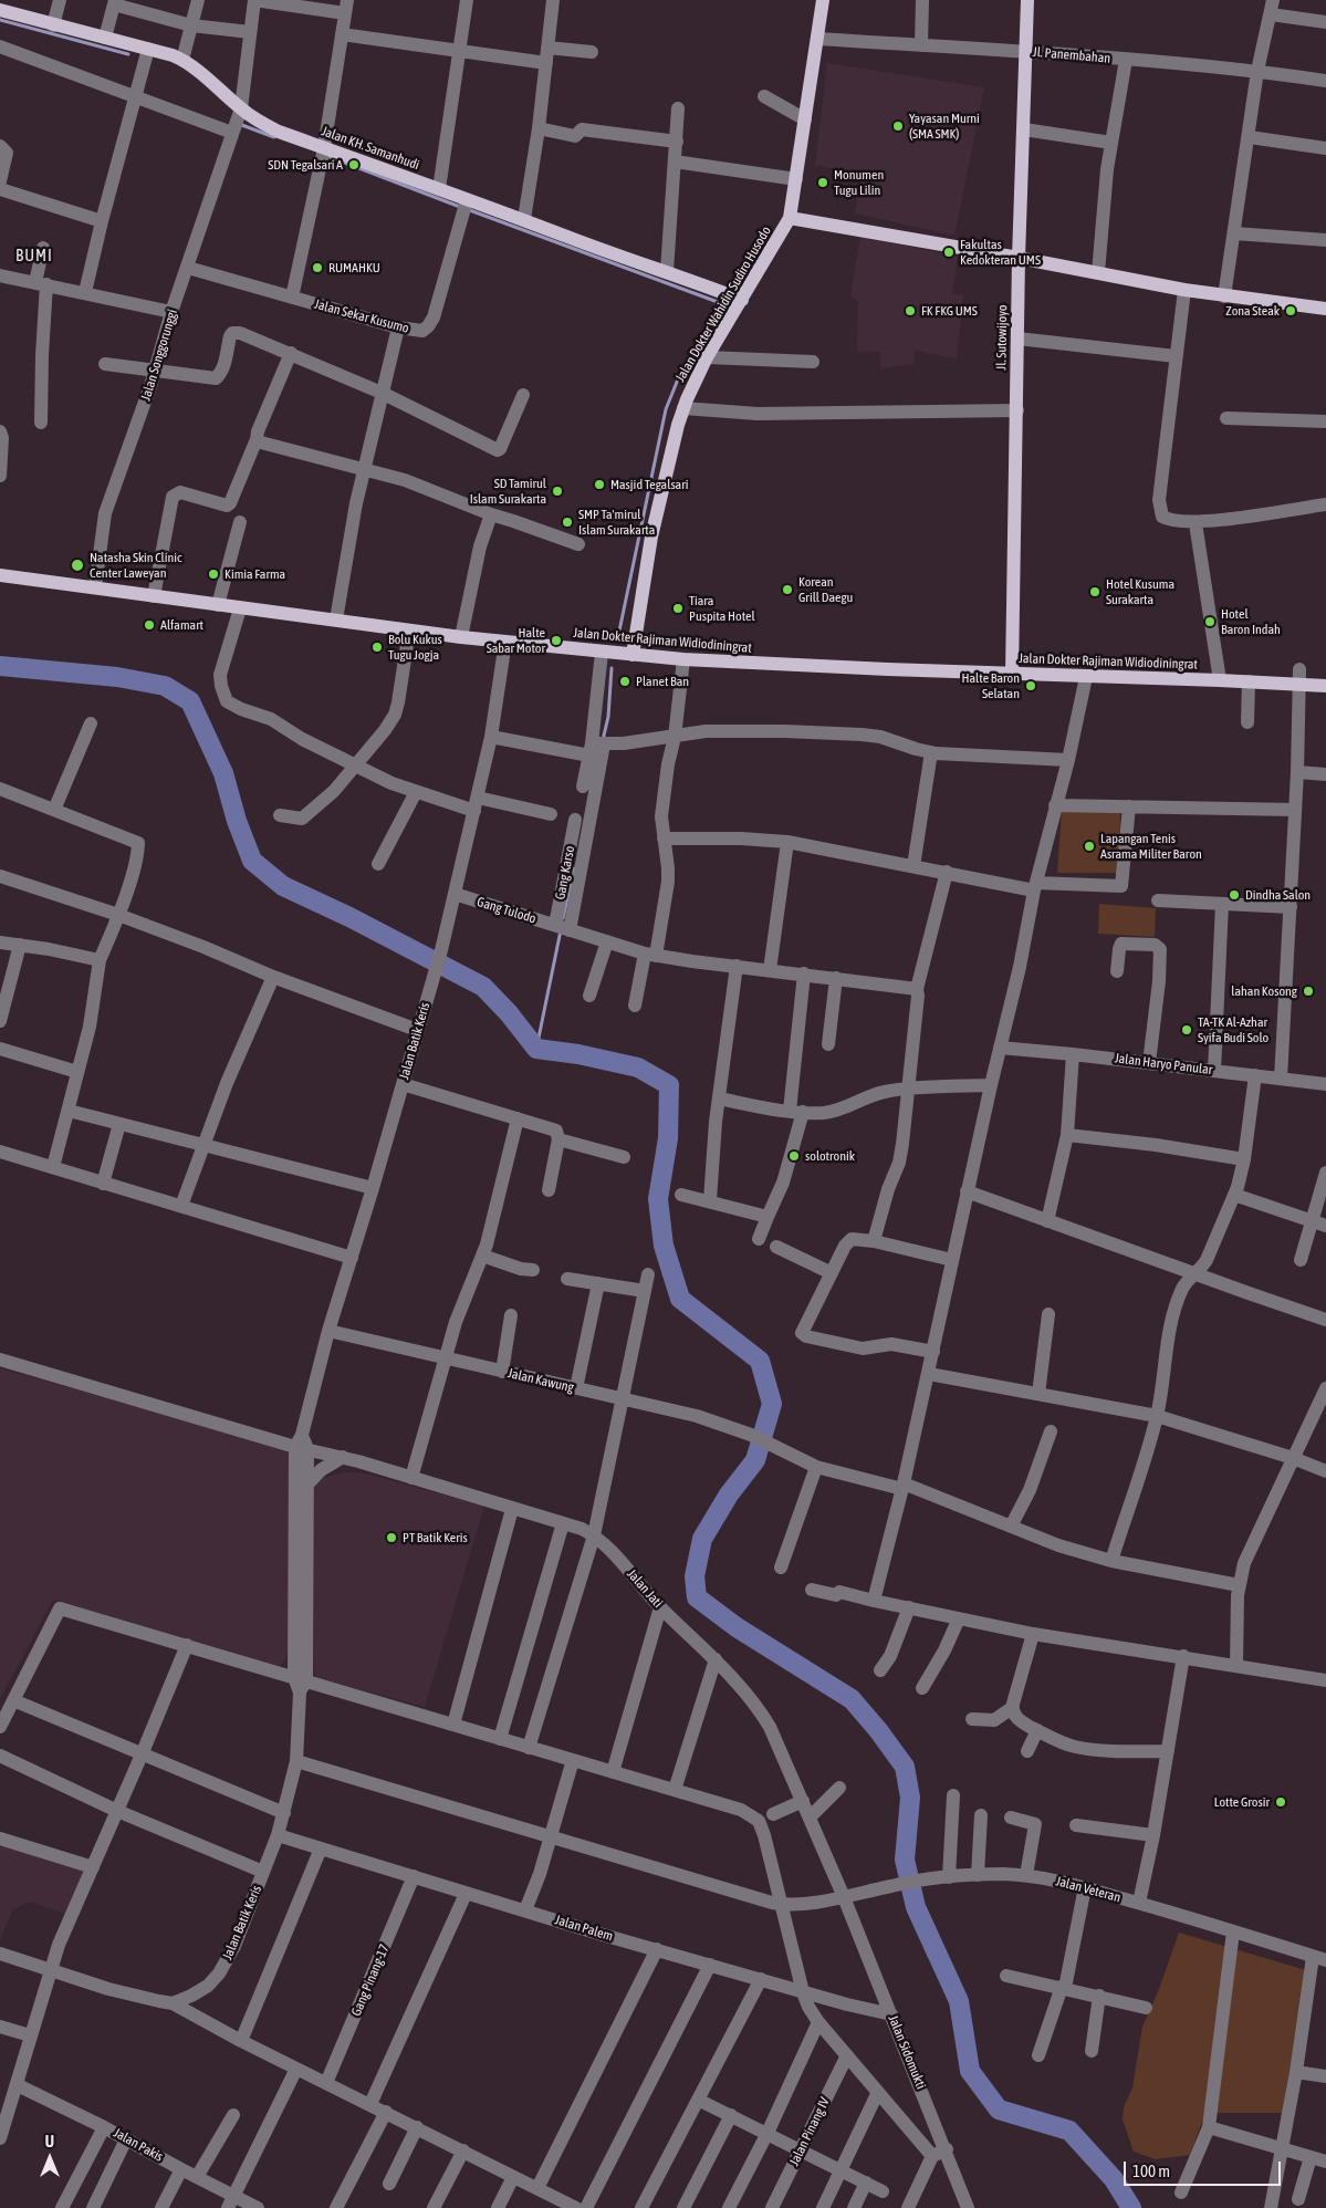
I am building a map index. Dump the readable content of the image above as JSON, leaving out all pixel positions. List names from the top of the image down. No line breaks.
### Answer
{"streets":{"main road":["Jalan KH. Samanhudi","Jalan Dokter Wahidin Sudiro Husodo","Jl. Sutowijoyo","Jalan Dokter Rajiman Widiodiningrat"],"street":["Jl. Panembahan","Jalan Sekar Kusumo","Jalan Songgorunggi","Gang Karso","Gang Tulodo","Jalan Batik Keris","Jalan Haryo Panular","Jalan Kawung","Jalan Jati","Jalan Veteran","Jalan Palem","Gang Pinang-17","Jalan Sidomukti","Jalan Pinang IV","Jalan Pakis"]},"crossings":[["Jl. Panembahan","Jalan Dokter Wahidin Sudiro Husodo"],["Jl. Panembahan","Jl. Sutowijoyo"],["Jalan KH. Samanhudi","Jalan Dokter Wahidin Sudiro Husodo"],["Jalan KH. Samanhudi","Jalan Sekar Kusumo"],["Jalan KH. Samanhudi","Jalan Songgorunggi"],["Jalan Dokter Wahidin Sudiro Husodo","Jalan Dokter Rajiman Widiodiningrat"],["Jalan Sekar Kusumo","Jalan Songgorunggi"],["Jl. Sutowijoyo","Jalan Dokter Rajiman Widiodiningrat"],["Jalan Songgorunggi","Jalan Dokter Rajiman Widiodiningrat"],["Jalan Dokter Rajiman Widiodiningrat","Jalan Batik Keris"],["Gang Karso","Gang Tulodo"],["Gang Tulodo","Jalan Batik Keris"],["Jalan Batik Keris","Jalan Kawung"],["Jalan Batik Keris","Jalan Jati"],["Jalan Batik Keris","Jalan Veteran"],["Jalan Batik Keris","Jalan Palem"],["Jalan Jati","Jalan Veteran"],["Jalan Jati","Jalan Sidomukti"],["Jalan Veteran","Jalan Sidomukti"],["Jalan Palem","Gang Pinang-17"],["Jalan Palem","Jalan Sidomukti"]],"districts":["BUMI"],"places":["Yayasan Murni (SMA SMK)","SDN Tegalsari A","Monumen Tugu Lilin","Fakultas Kedokteran UMS","RUMAHKU","FK FKG UMS","Zona Steak","Masjid Tegalsari","SD Tamirul Islam Surakarta","SMP Ta'mirul Islam Surakarta","Natasha Skin Clinic Center Laweyan","Kimia Farma","Korean Grill Daegu","Hotel Kusuma Surakarta","Tiara Puspita Hotel","Hotel Baron Indah","Alfamart","Halte Sabar Motor","Bolu Kukus Tugu Jogja","Planet Ban","Halte Baron Selatan","Lapangan Tenis Asrama Militer Baron","Dindha Salon","lahan Kosong","TA-TK Al-Azhar Syifa Budi Solo","solotronik","PT Batik Keris","Lotte Grosir"],"scale_bar":"100 m","north":"top"}
